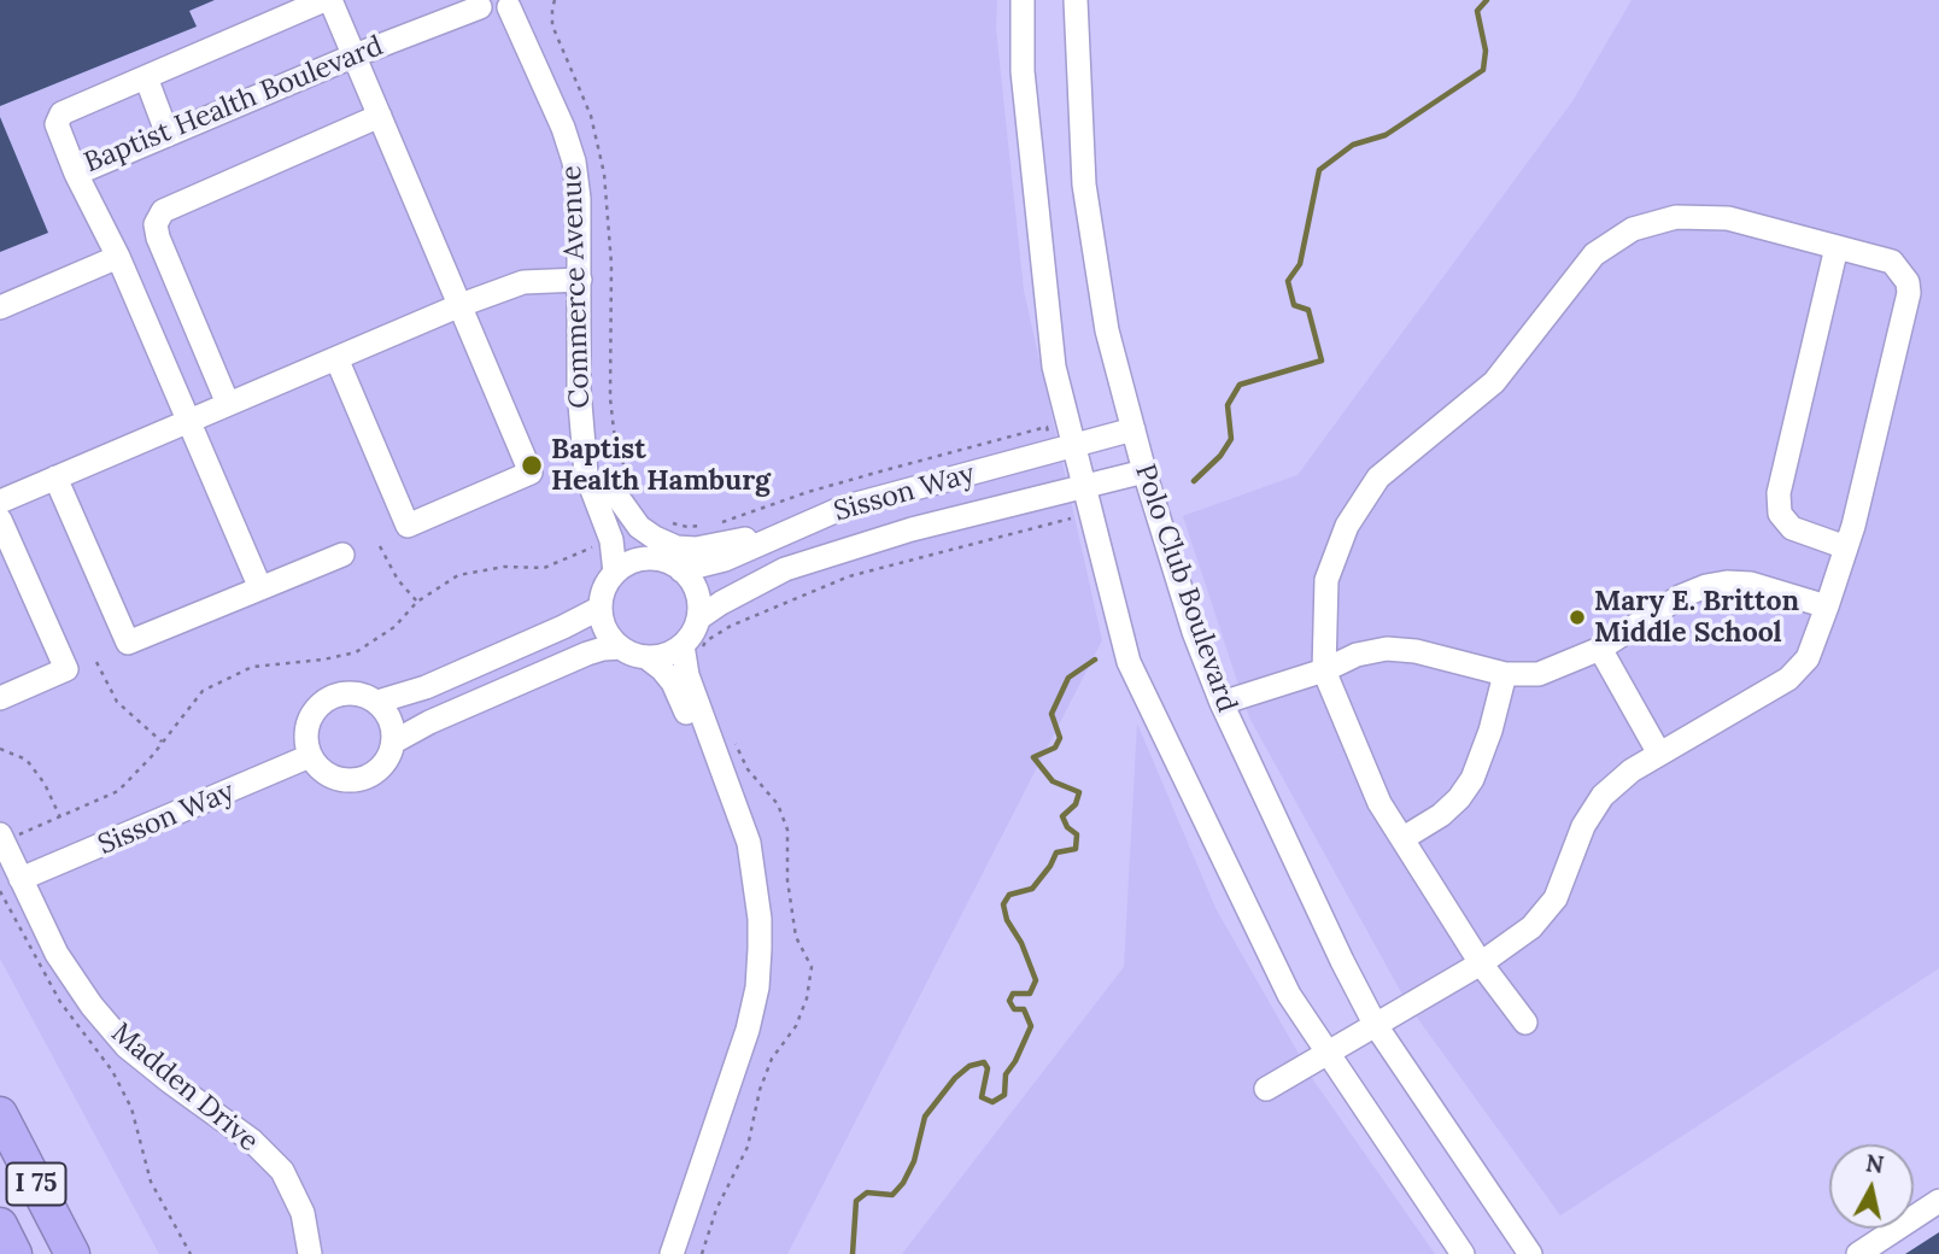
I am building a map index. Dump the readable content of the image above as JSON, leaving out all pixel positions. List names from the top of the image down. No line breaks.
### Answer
{"streets":{"highway":["I 75"],"street":["Baptist Health Boulevard","Commerce Avenue","Sisson Way","Polo Club Boulevard","Madden Drive"]},"crossings":[["Commerce Avenue","Sisson Way"],["Sisson Way","Polo Club Boulevard"],["Sisson Way","Madden Drive"]],"places":["Baptist Health Hamburg","Mary E. Britton Middle School"],"north":"top"}
